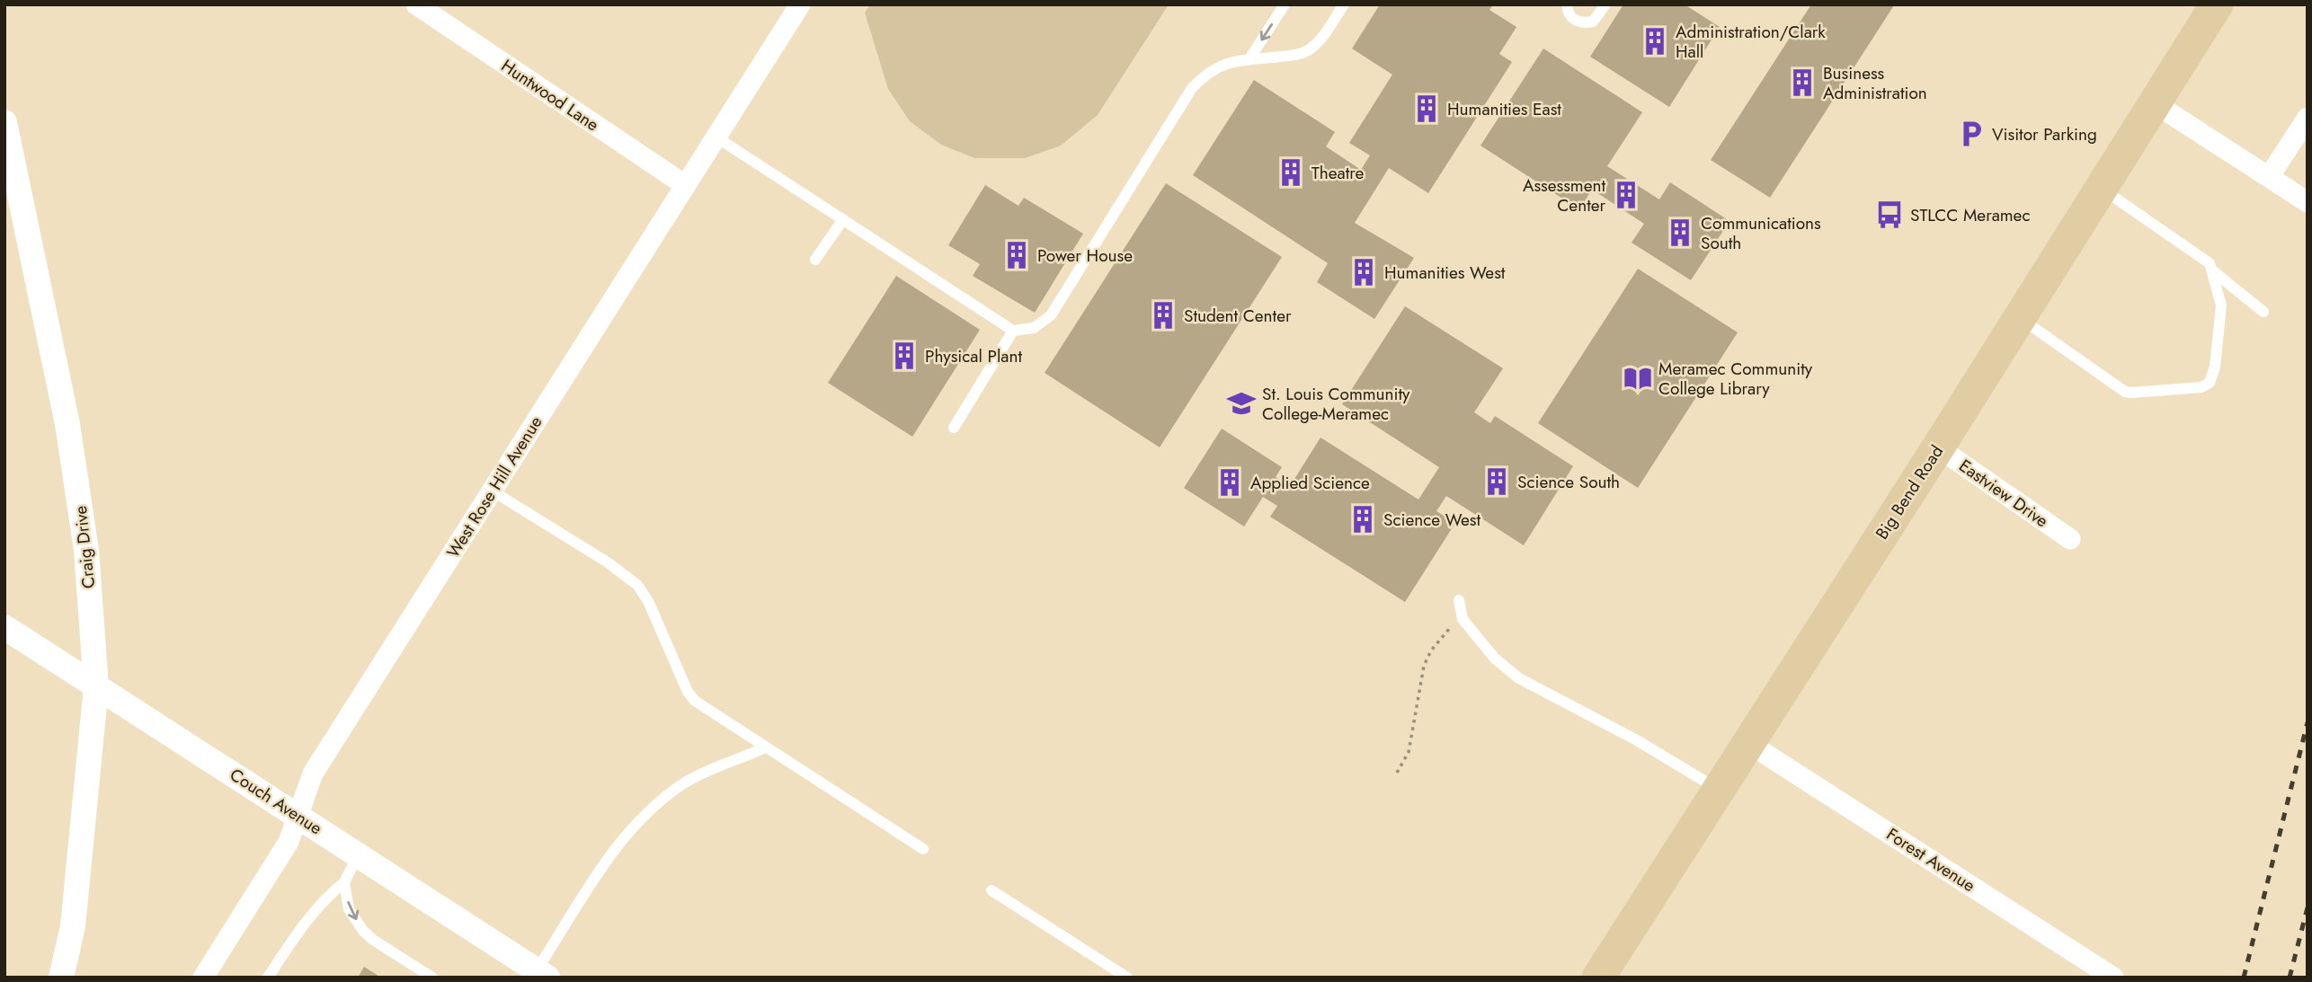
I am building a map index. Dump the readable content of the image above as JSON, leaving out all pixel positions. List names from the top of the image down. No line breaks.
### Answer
{"streets":{"main road":["Big Bend Road"],"street":["Huntwood Lane","West Rose Hill Avenue","Eastview Drive","Craig Drive","Couch Avenue","Forest Avenue"]},"crossings":[["Huntwood Lane","West Rose Hill Avenue"],["West Rose Hill Avenue","Couch Avenue"],["Big Bend Road","Eastview Drive"],["Big Bend Road","Forest Avenue"],["Craig Drive","Couch Avenue"]],"places":{"building":["Administration/Clark Hall","Business Administration","Humanities East","Theatre","Assessment Center","Communications South","Power House","Humanities West","Student Center","Physical Plant","Science South","Applied Science","Science West"],"parking":["Visitor Parking"],"bus stop":["STLCC Meramec"],"library":["Meramec Community College Library"],"school or university":["St. Louis Community College-Meramec"]}}
